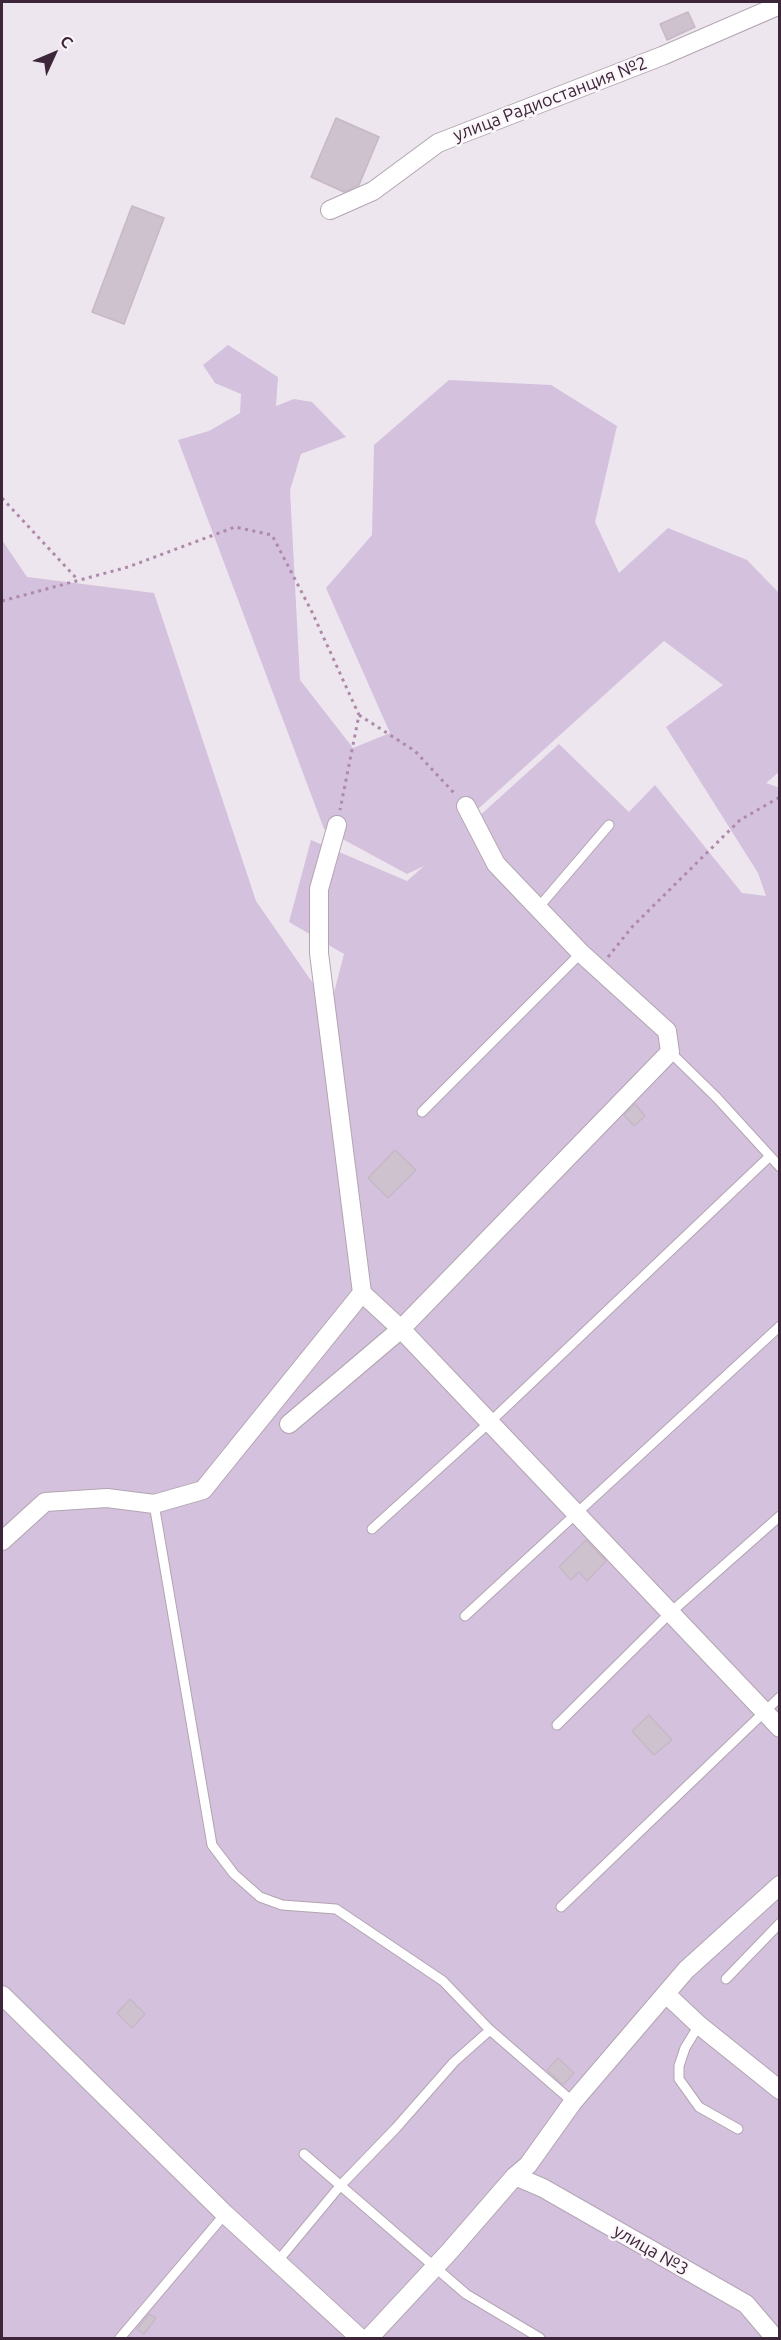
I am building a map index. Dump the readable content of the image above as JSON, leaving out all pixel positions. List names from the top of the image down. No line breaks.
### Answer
{"streets":{"street":["улица Радиостанция №2","улица №3"]},"north":"top right"}
